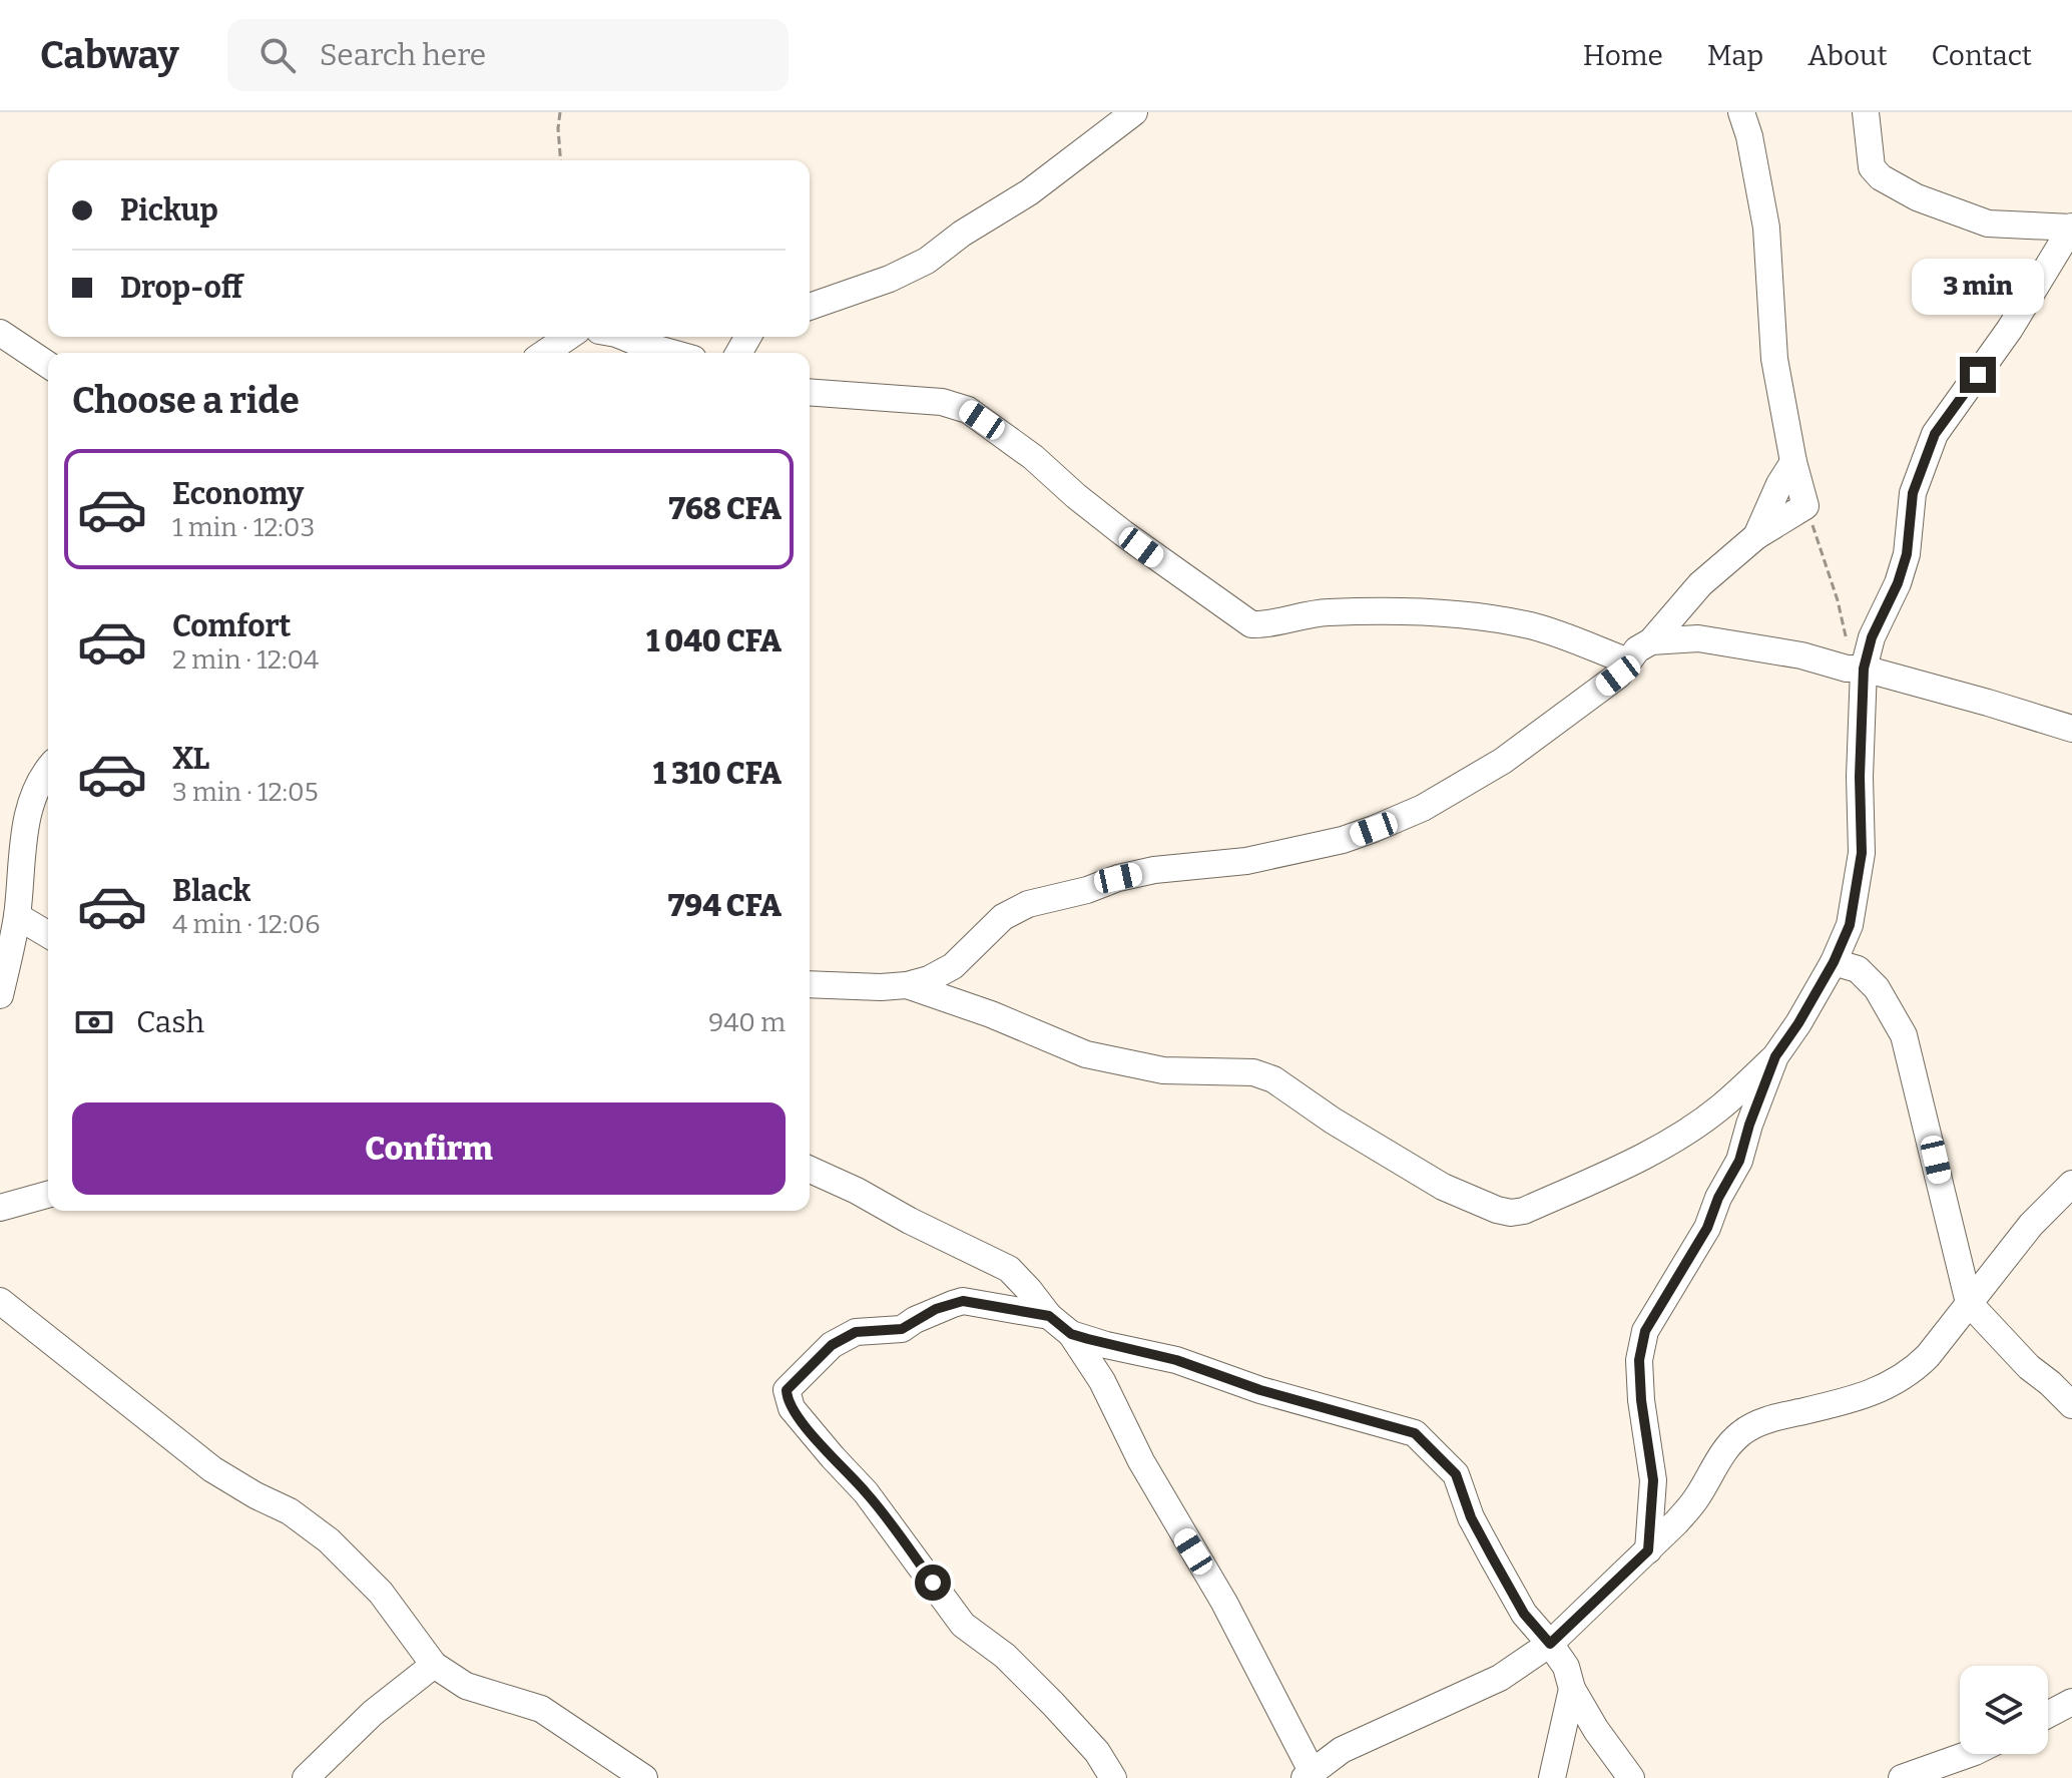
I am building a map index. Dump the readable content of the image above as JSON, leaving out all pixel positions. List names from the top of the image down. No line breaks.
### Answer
{"page":{"header":"Cabway","search":"Search here","nav":["Home","Map","About","Contact"],"banner":["Pickup","Drop-off"],"bubble":"3 min","heading":"Choose a ride","list":[{"name":"Economy","note":"1 min · 12:03","value":"768 CFA"},{"name":"Comfort","note":"2 min · 12:04","value":"1 040 CFA"},{"name":"XL","note":"3 min · 12:05","value":"1 310 CFA"},{"name":"Black","note":"4 min · 12:06","value":"794 CFA"}],"pay":["Cash","940 m"],"buttons":"Confirm"}}
